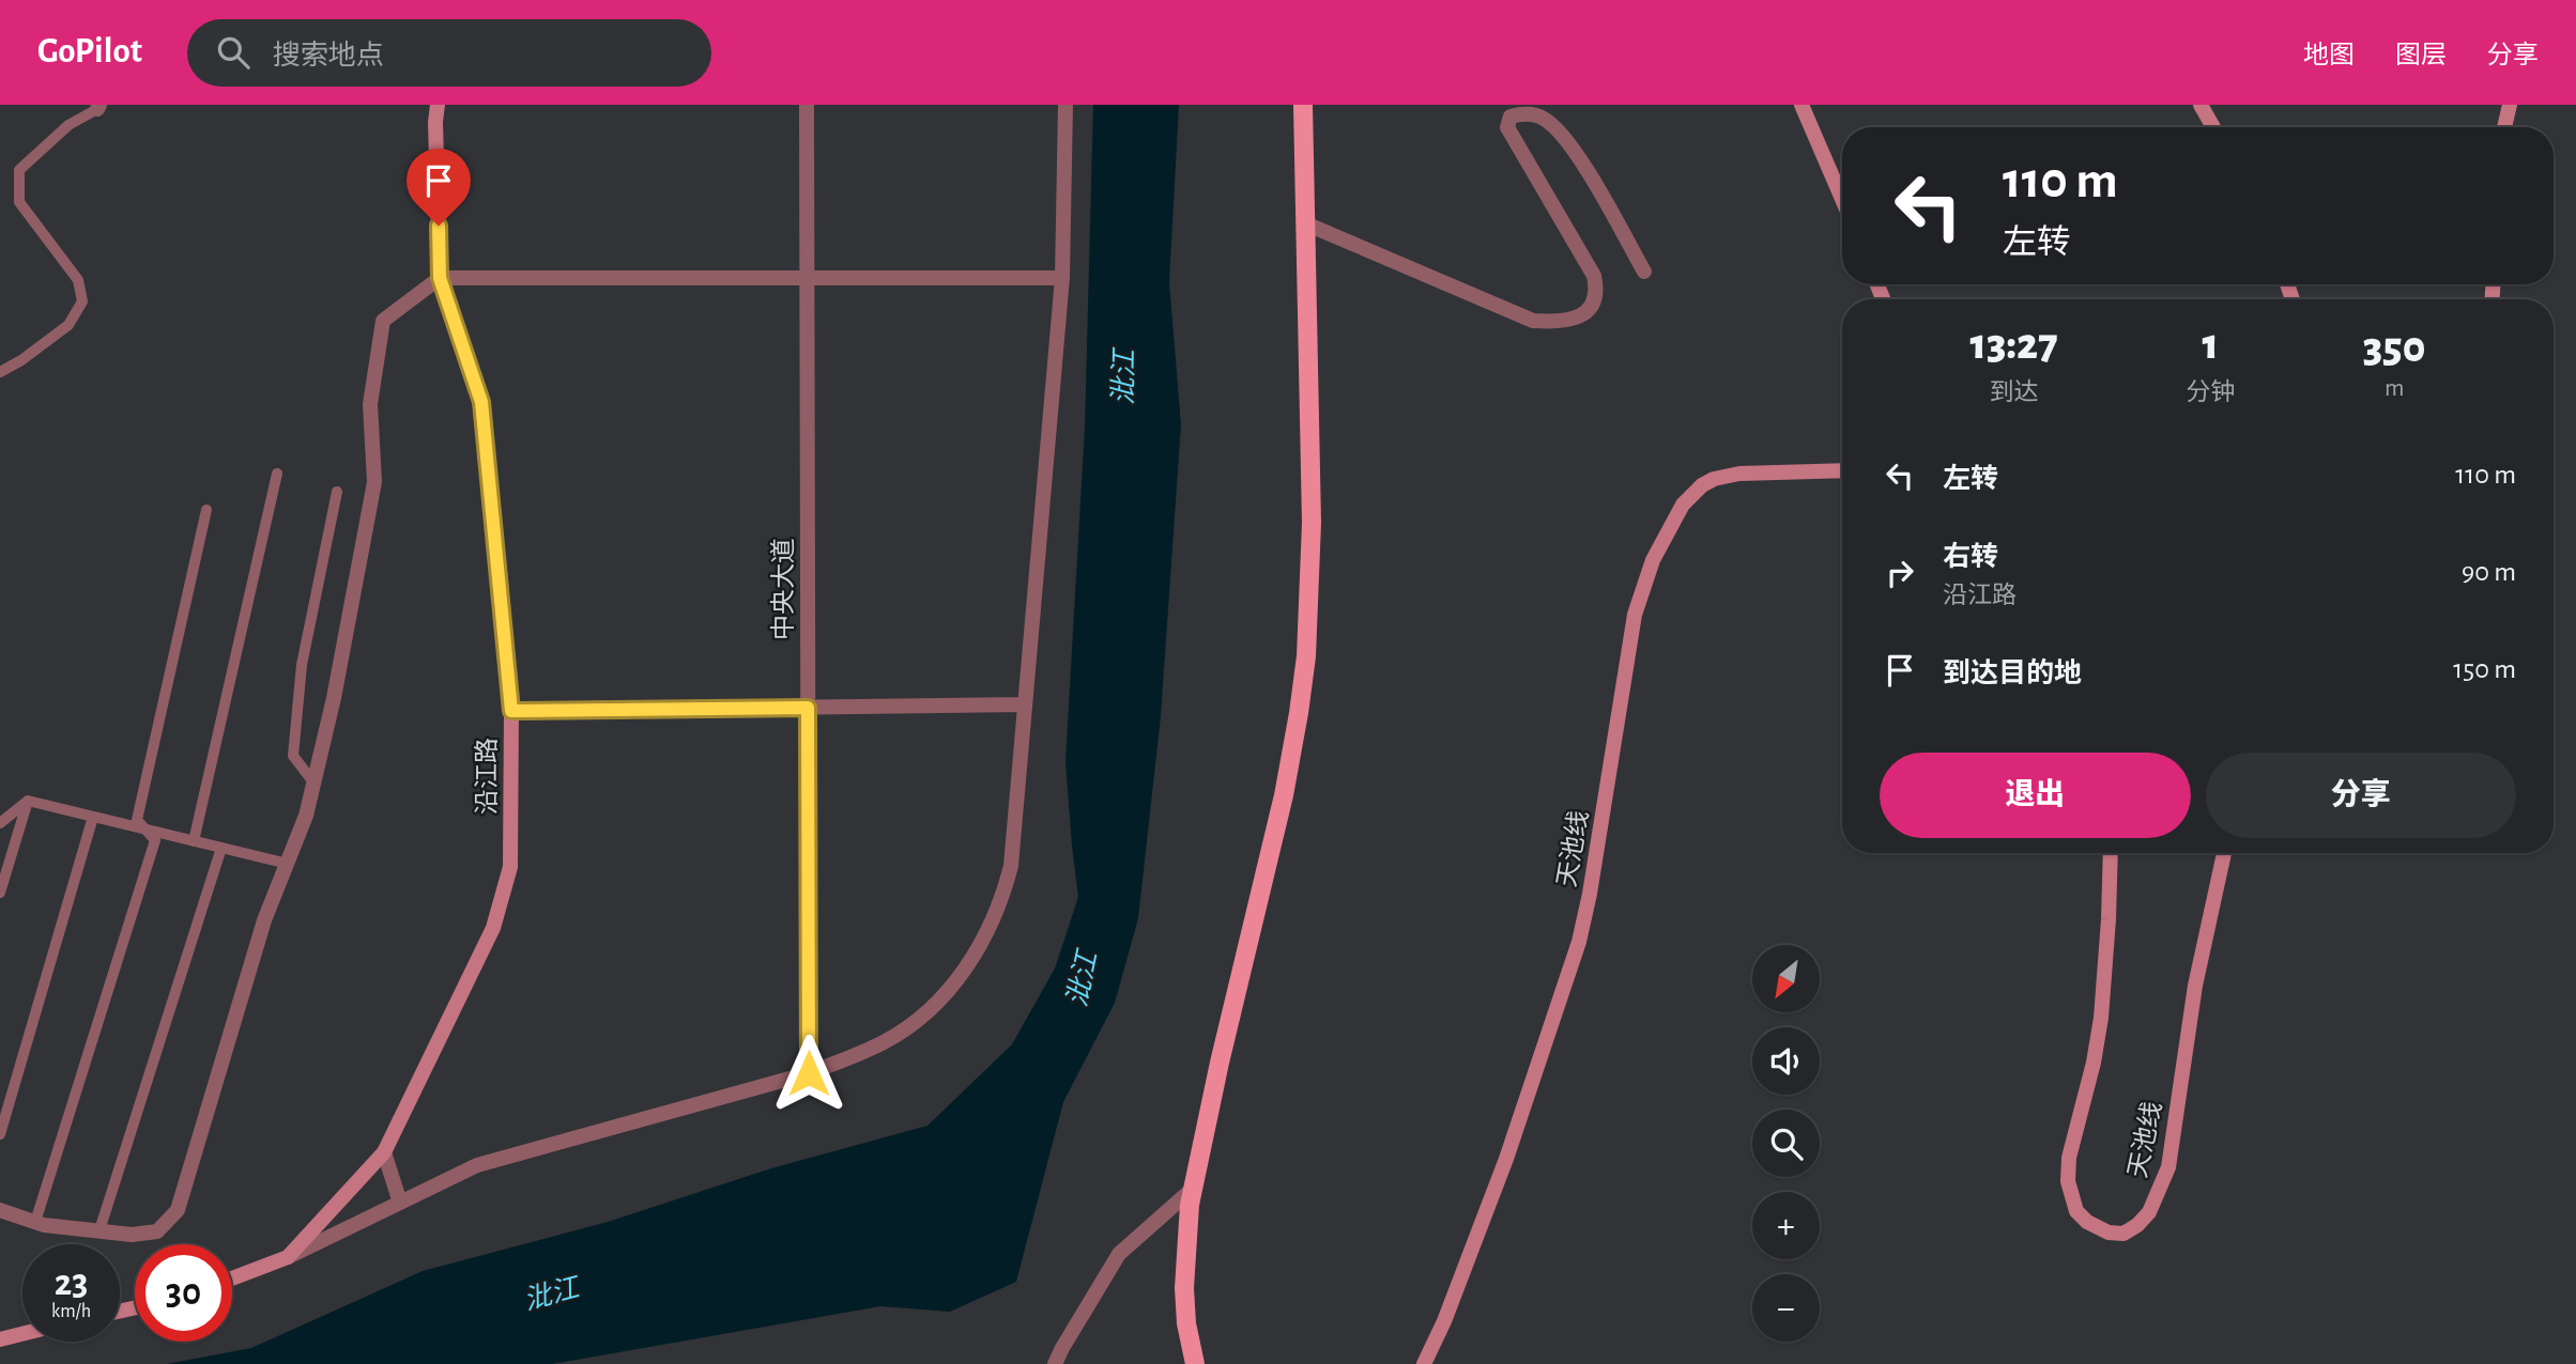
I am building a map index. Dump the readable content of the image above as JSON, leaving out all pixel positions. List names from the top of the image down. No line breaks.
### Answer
{"streets":{"street":["中央大道","沿江路","天池线"]},"water":["沘江"],"north":"bottom left","page":{"header":"GoPilot","search":"搜索地点","nav":["地图","图层","分享"],"turn":["110 m","左转"],"eta":["13:27","到达","1","分钟","350","m"],"list":[{"name":"左转","value":"110 m"},{"name":"右转","note":"沿江路","value":"90 m"},{"name":"到达目的地","value":"150 m"}],"buttons":["退出","分享"],"map_buttons":["+","−"],"speed":"23 km/h","limit":"30"}}
